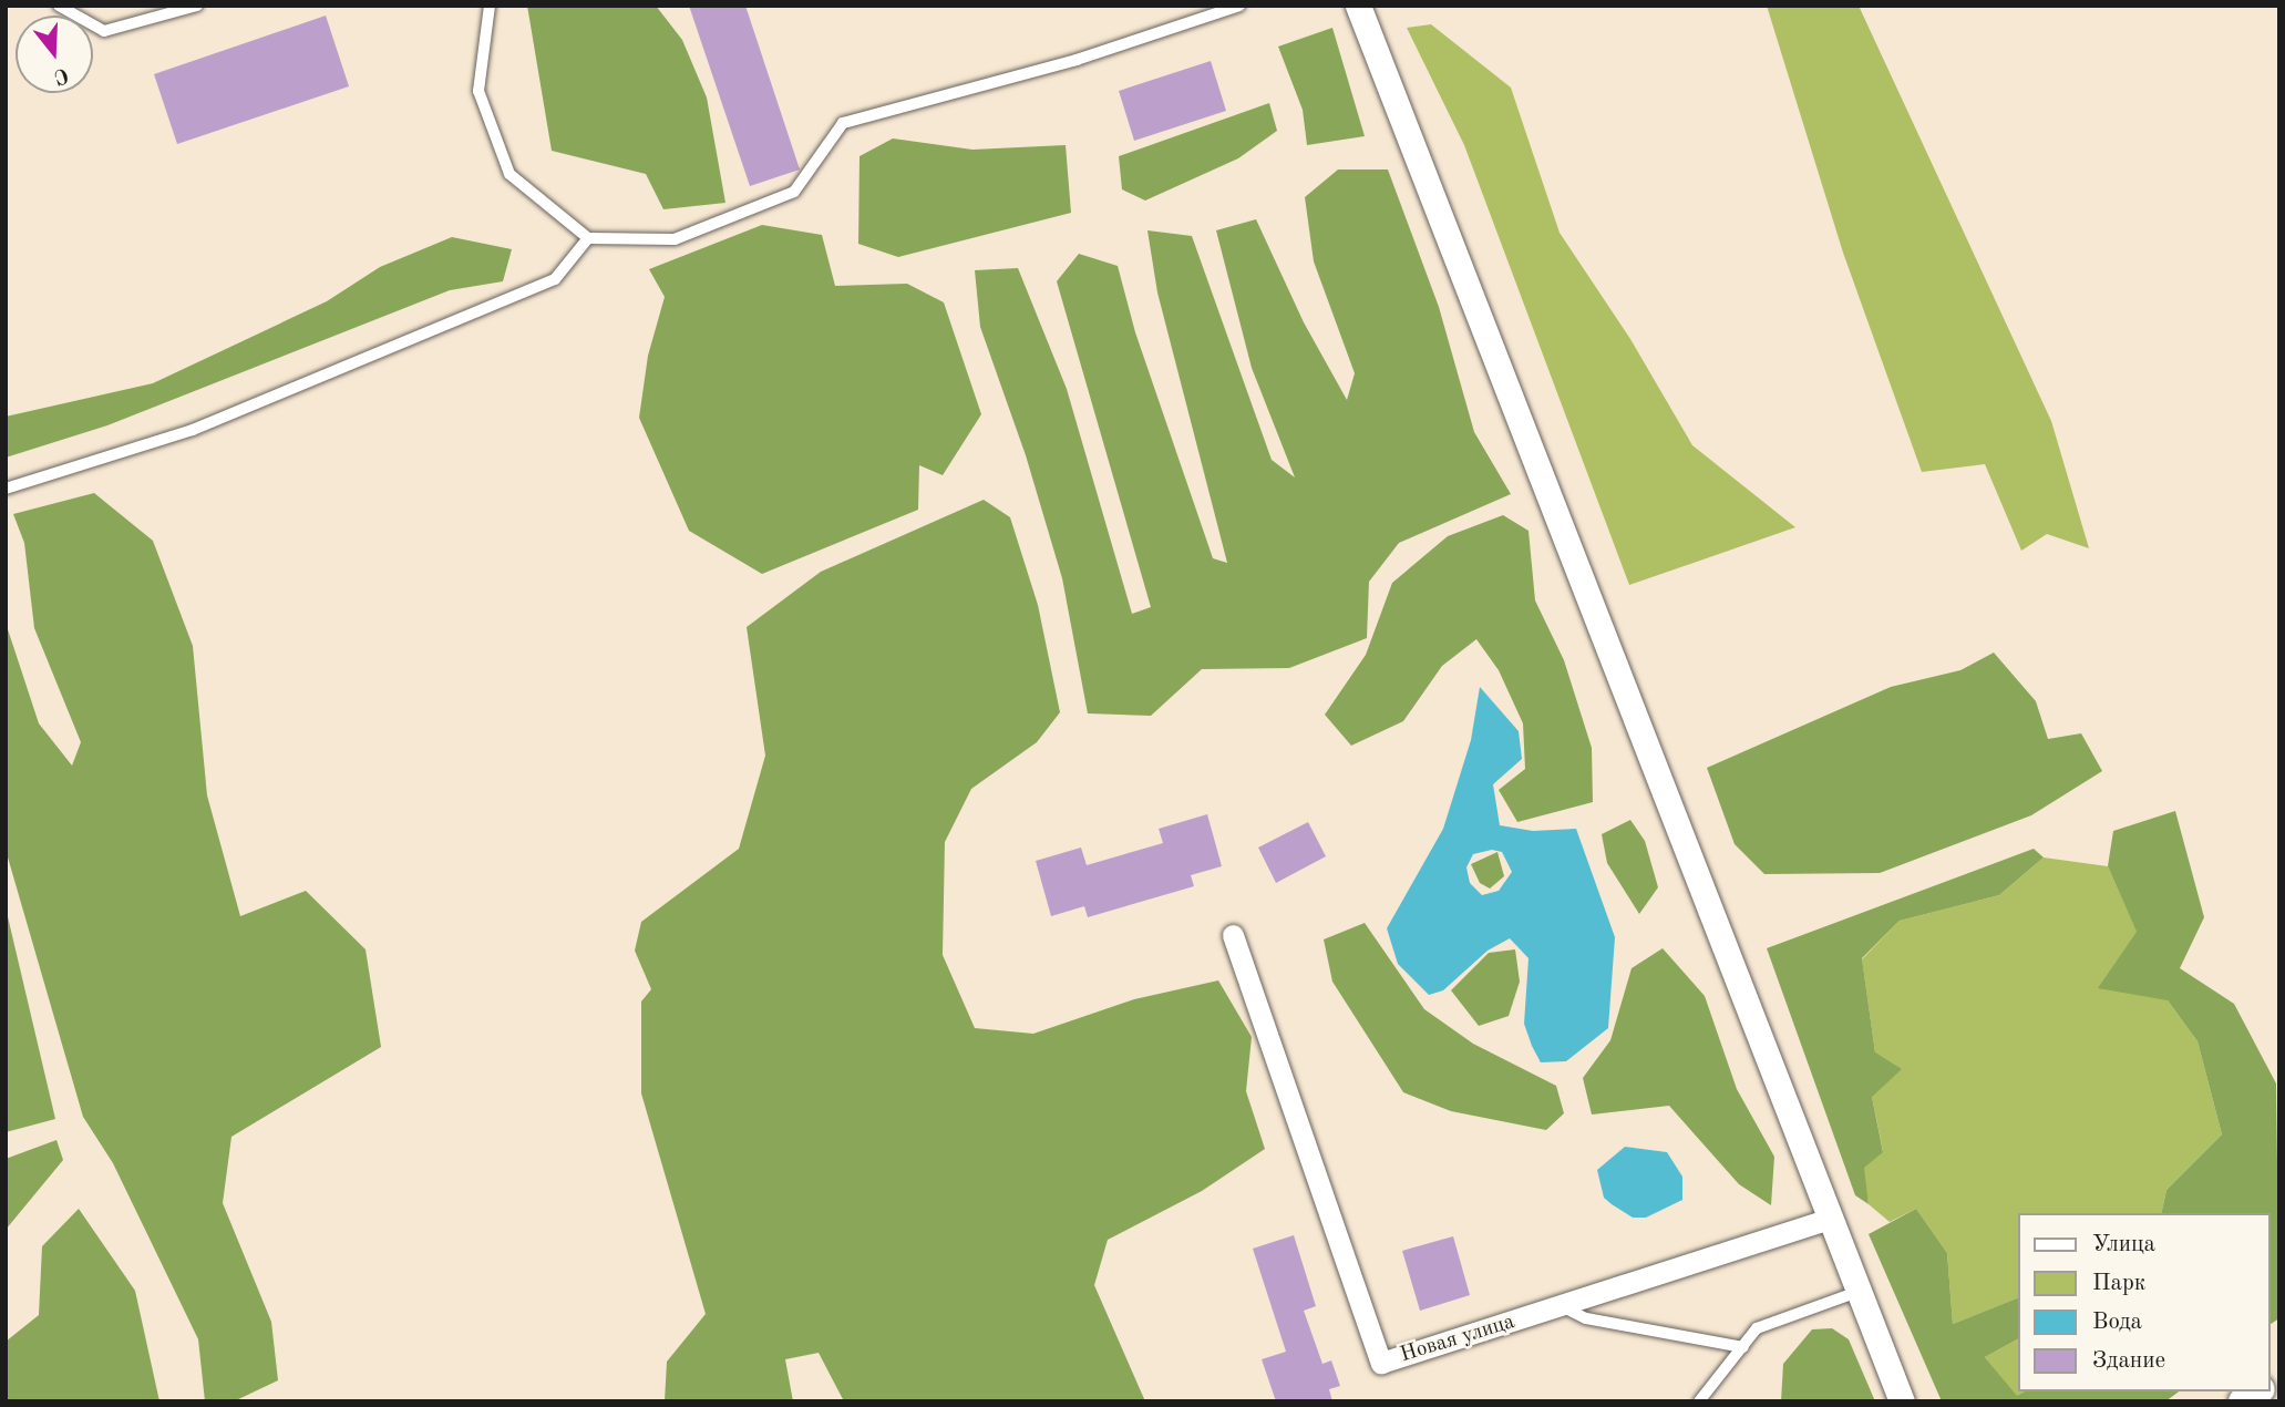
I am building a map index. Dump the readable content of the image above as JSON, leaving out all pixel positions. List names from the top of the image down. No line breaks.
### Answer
{"streets":{"street":["Новая улица"]},"legend":["Улица","Парк","Вода","Здание"],"north":"bottom"}
